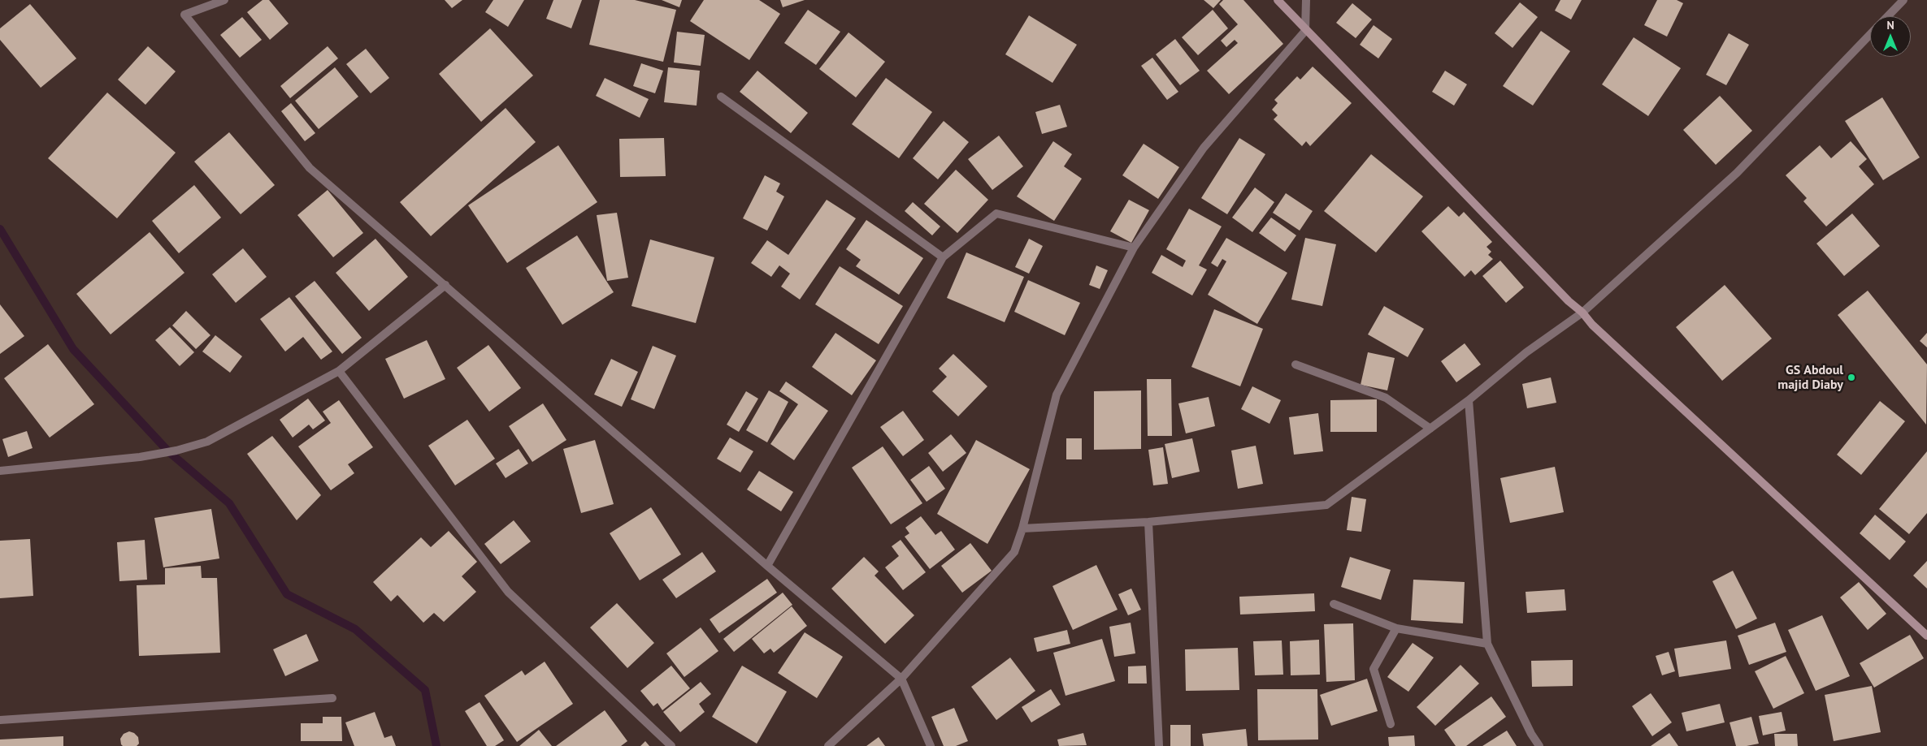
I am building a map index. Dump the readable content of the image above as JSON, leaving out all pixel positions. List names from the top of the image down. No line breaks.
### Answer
{"places":["GS Abdoul majid Diaby"],"north":"top"}
